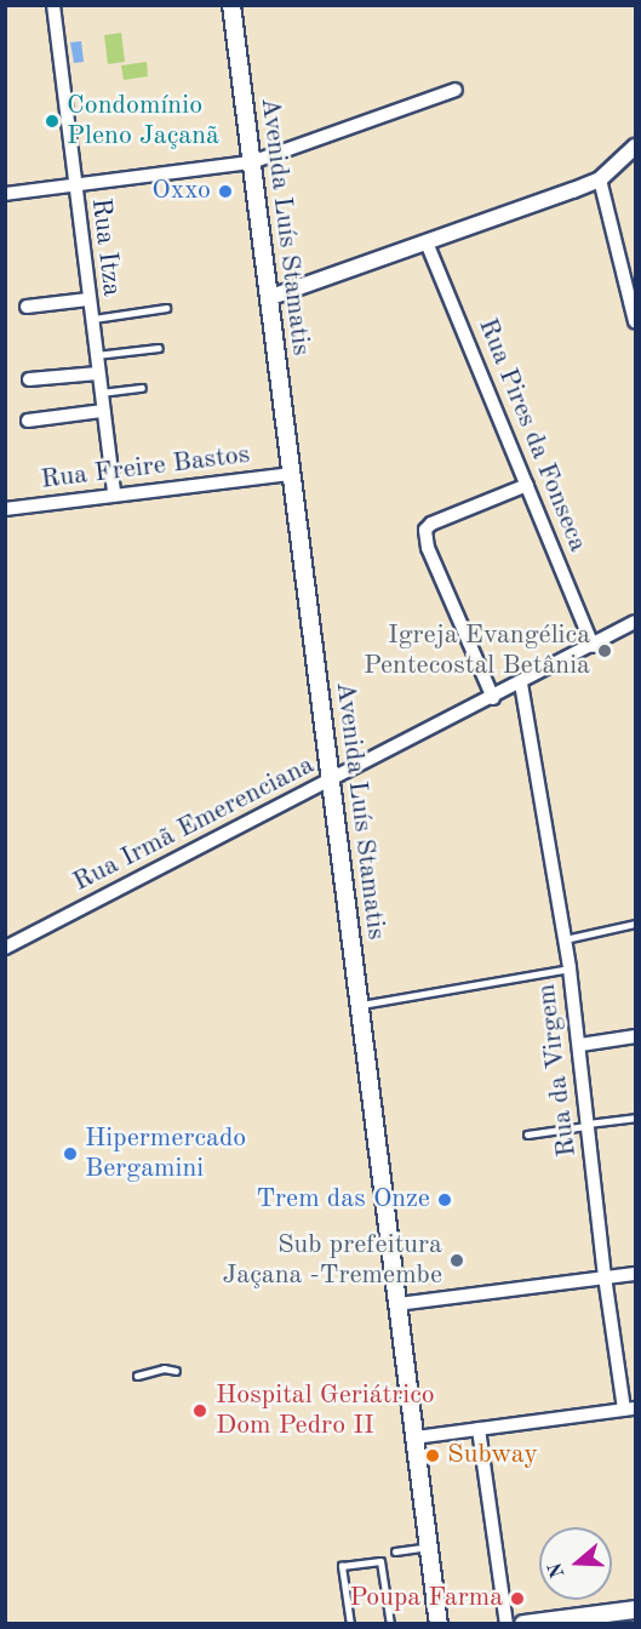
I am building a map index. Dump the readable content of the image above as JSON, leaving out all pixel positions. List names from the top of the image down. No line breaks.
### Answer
{"streets":{"main road":["Avenida Luís Stamatis"],"street":["Rua Itza","Rua Pires da Fonseca","Rua Freire Bastos","Rua Irmã Emerenciana","Rua da Virgem"]},"crossings":[["Avenida Luís Stamatis","Rua Freire Bastos"],["Avenida Luís Stamatis","Rua Irmã Emerenciana"],["Rua Itza","Rua Freire Bastos"],["Rua Pires da Fonseca","Rua Irmã Emerenciana"],["Rua Irmã Emerenciana","Rua da Virgem"]],"places":["Condomínio Pleno Jaçanã","Oxxo","Igreja Evangélica Pentecostal Betânia","Hipermercado Bergamini","Trem das Onze","Sub prefeitura Jaçana -Tremembe","Hospital Geriátrico Dom Pedro II","Subway","Poupa Farma"],"north":"left"}
